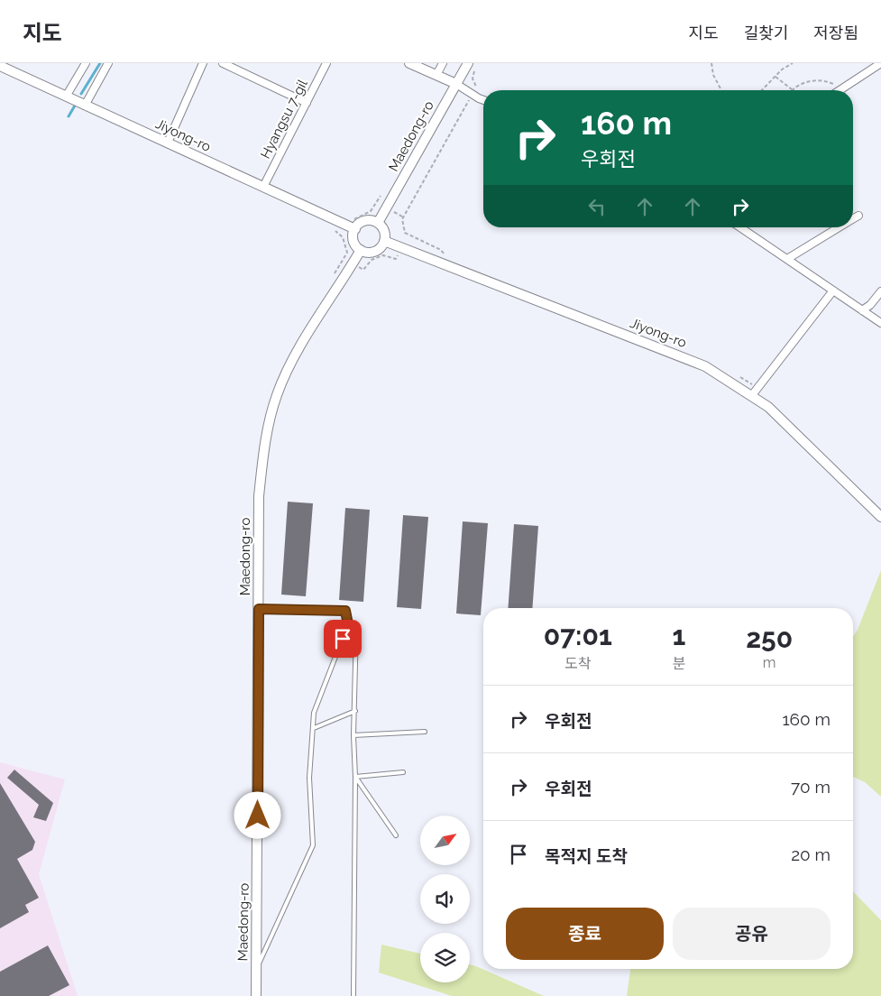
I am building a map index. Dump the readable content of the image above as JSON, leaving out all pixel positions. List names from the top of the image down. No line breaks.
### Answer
{"streets":{"street":["Hyangsu 7-gil","Jiyong-ro","Maedong-ro"]},"crossings":[["Hyangsu 7-gil","Jiyong-ro"],["Jiyong-ro","Maedong-ro"]],"north":"top right","page":{"header":"지도","nav":["지도","길찾기","저장됨"],"turn":["160 m","우회전"],"eta":["07:01","도착","1","분","250","m"],"list":[{"name":"우회전","value":"160 m"},{"name":"우회전","value":"70 m"},{"name":"목적지 도착","value":"20 m"}],"buttons":["종료","공유"]}}
